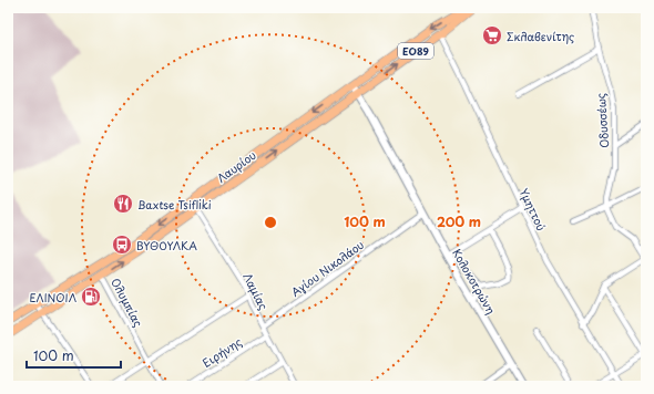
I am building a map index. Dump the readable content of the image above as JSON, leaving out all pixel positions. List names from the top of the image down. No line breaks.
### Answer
{"streets":{"main road":["ΕΟ89","Λαυρίου"],"street":["Οδυσσέως","Υμηττού","Αγίου Νικολάου","Κολοκοτρώνη","Λαμίας","Ολυμπίας","Ειρήνης"]},"crossings":[["Λαυρίου","Υμηττού"],["Λαυρίου","Κολοκοτρώνη"],["Λαυρίου","Λαμίας"],["Λαυρίου","Ολυμπίας"],["Αγίου Νικολάου","Κολοκοτρώνη"],["Αγίου Νικολάου","Λαμίας"],["Λαμίας","Ειρήνης"]],"places":{"supermarket":["Σκλαβενίτης"],"restaurant":["Baxtse Tsifliki"],"bus stop":["ΒΥΘΟΥΛΚΑ"],"fuel station":["ΕΛΙΝΟΙΛ"]},"scale_bar":"100 m","rings":["100 m","200 m"]}
